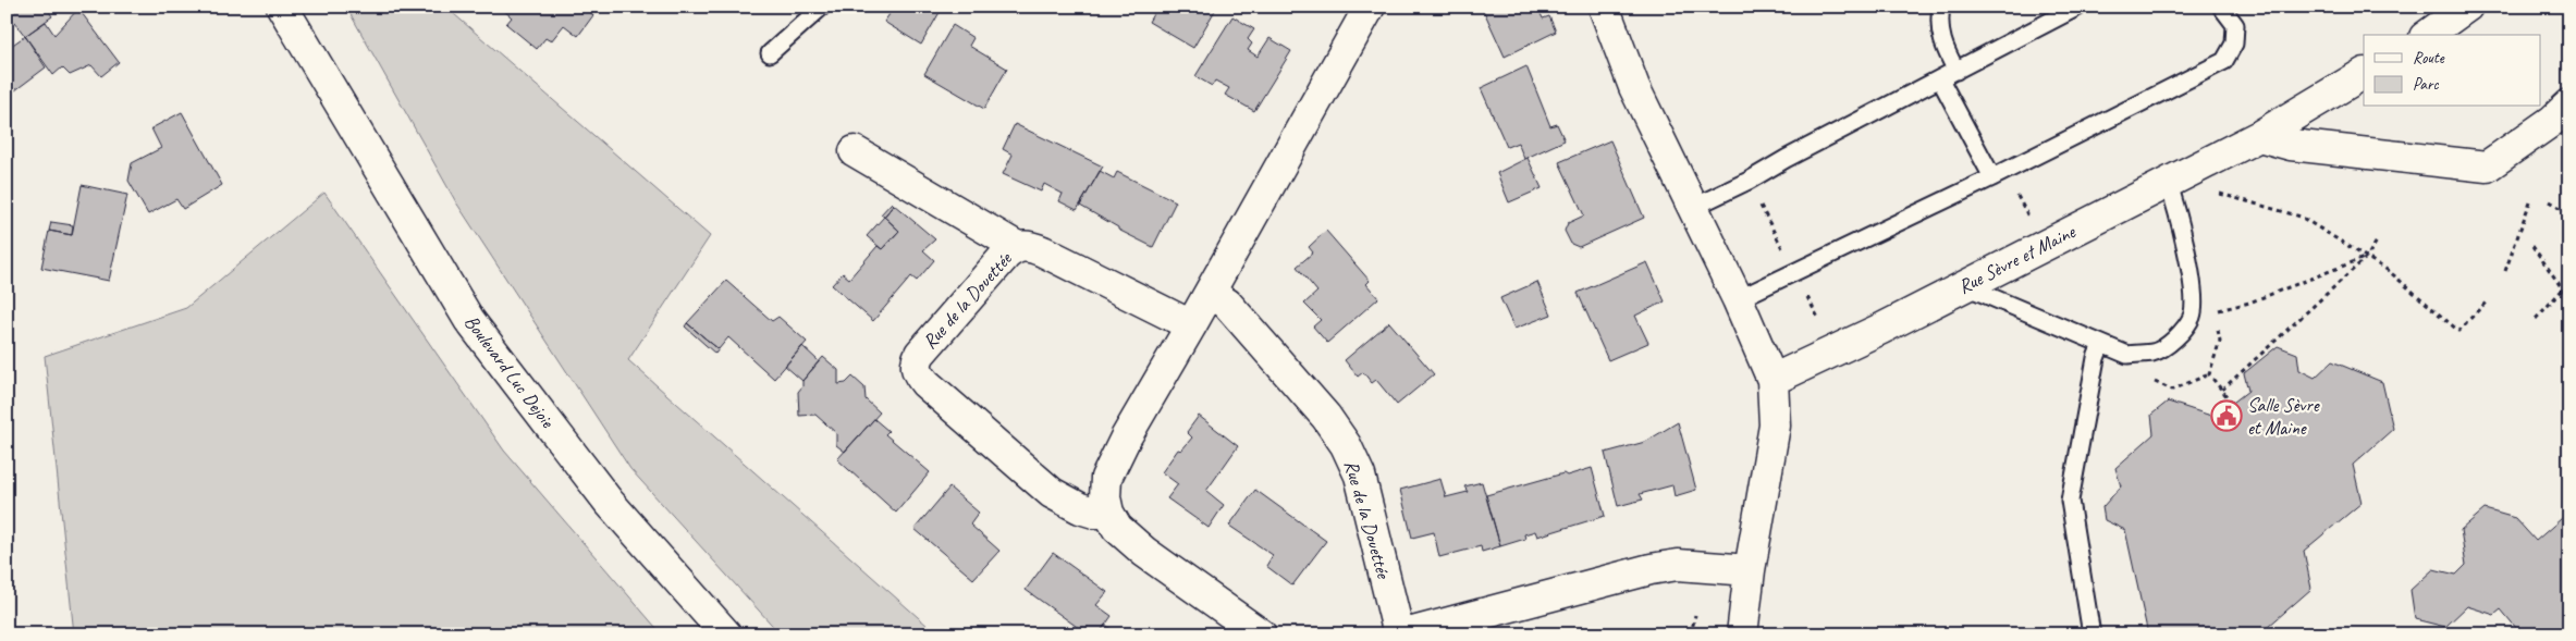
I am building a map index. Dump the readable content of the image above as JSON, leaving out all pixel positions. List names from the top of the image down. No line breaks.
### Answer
{"streets":{"street":["Rue Sèvre et Maine","Rue de la Douettée","Boulevard Luc Dejoie"]},"places":{"public building":["Salle Sèvre et Maine"]},"legend":["Route","Parc"]}
